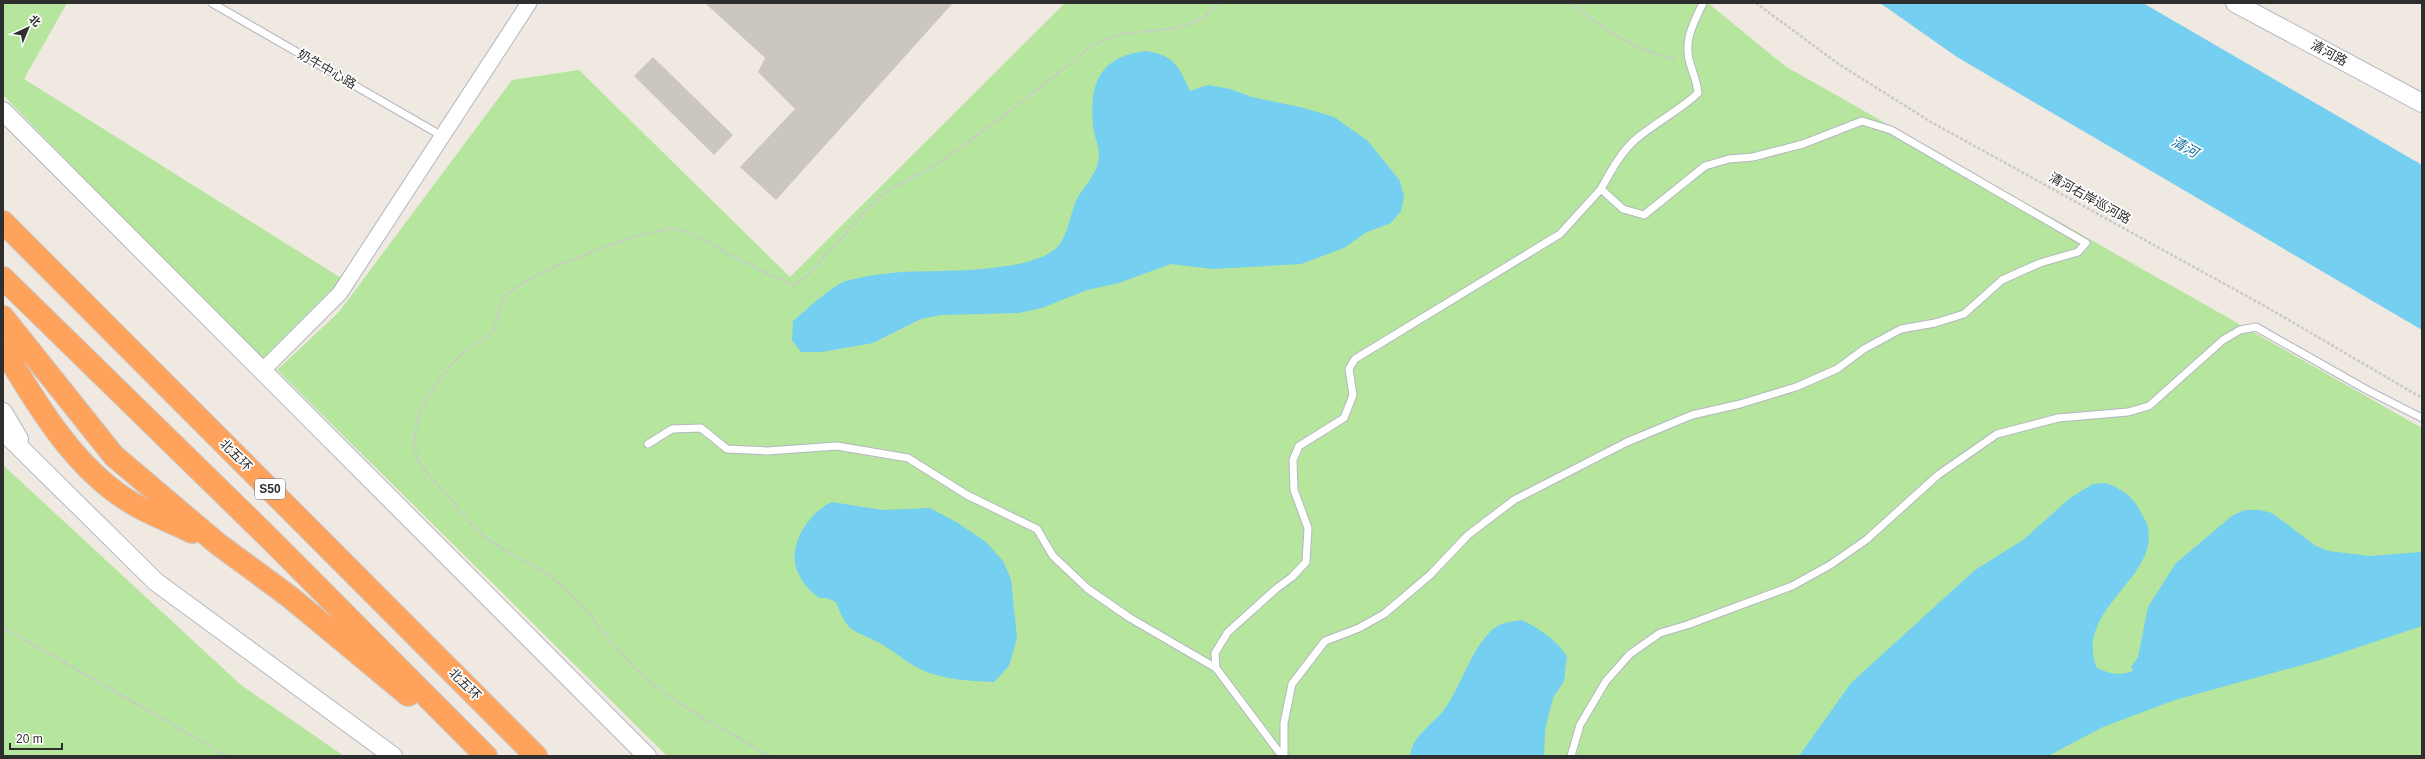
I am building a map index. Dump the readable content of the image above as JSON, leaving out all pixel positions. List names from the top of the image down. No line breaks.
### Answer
{"streets":{"highway":["北五环","S50"],"street":["清河路"],"lane":["奶牛中心路"],"path":["清河右岸巡河路"]},"water":["清河"],"scale_bar":"20 m","north":"top right"}
